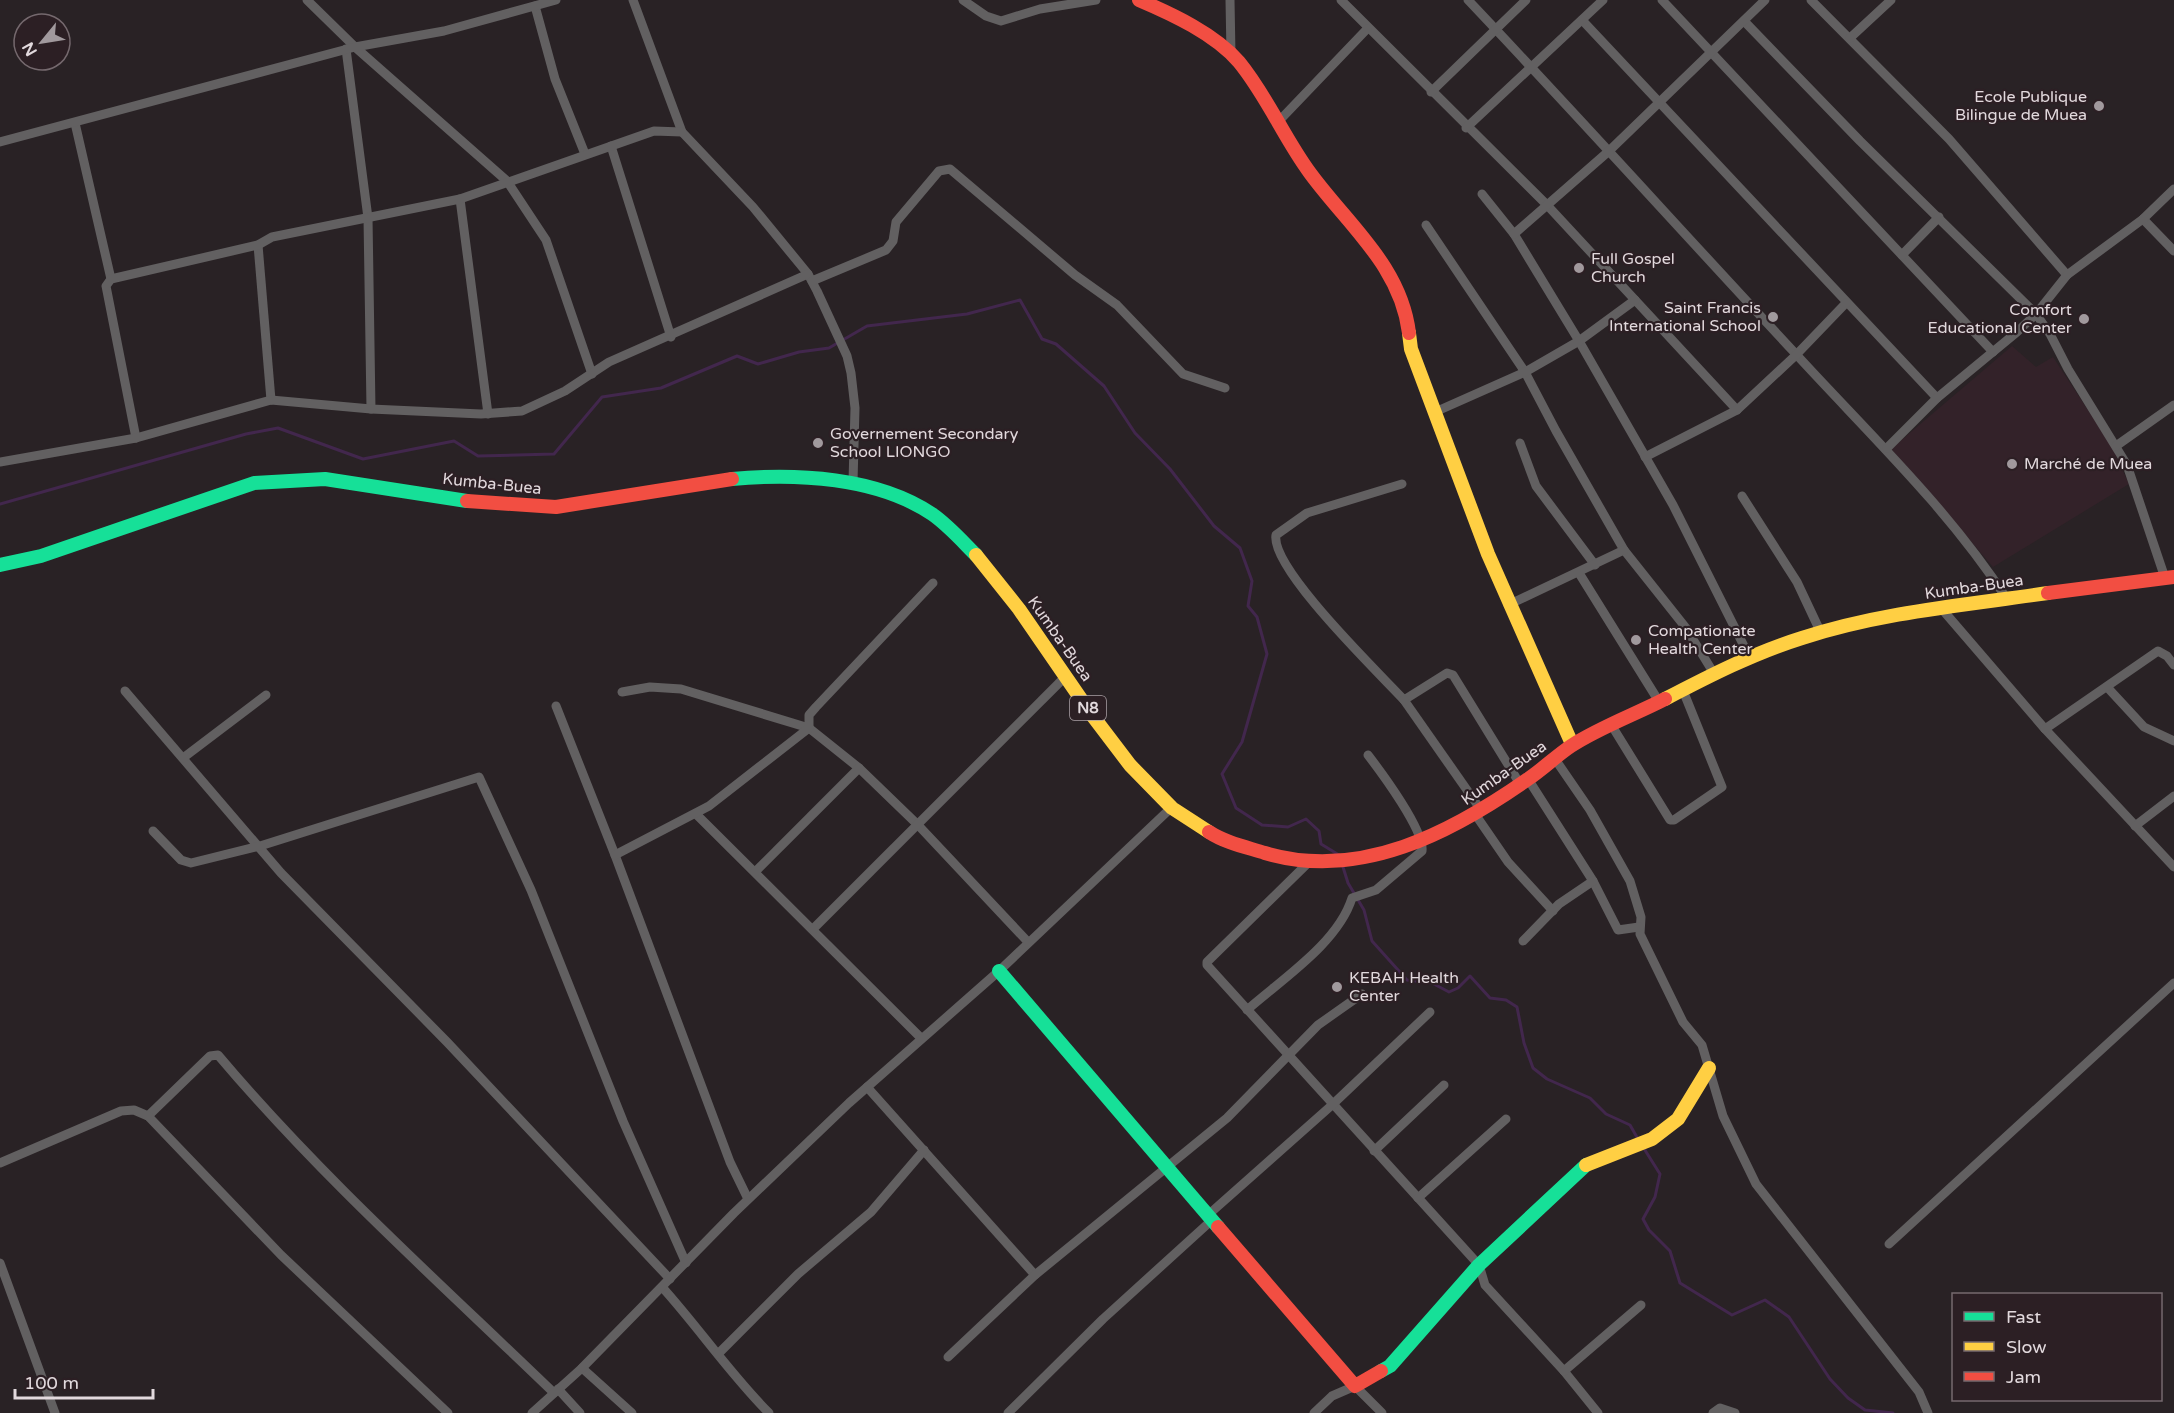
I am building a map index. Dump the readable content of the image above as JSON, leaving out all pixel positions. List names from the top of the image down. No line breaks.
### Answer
{"streets":{"main road":["Kumba-Buea","N8"]},"places":["Ecole Publique Bilingue de Muea","Full Gospel Church","Saint Francis International School","Comfort Educational Center","Governement Secondary School LIONGO","Marché de Muea","Compationate Health Center","KEBAH Health Center"],"legend":["Fast","Slow","Jam"],"scale_bar":"100 m","north":"bottom left"}
